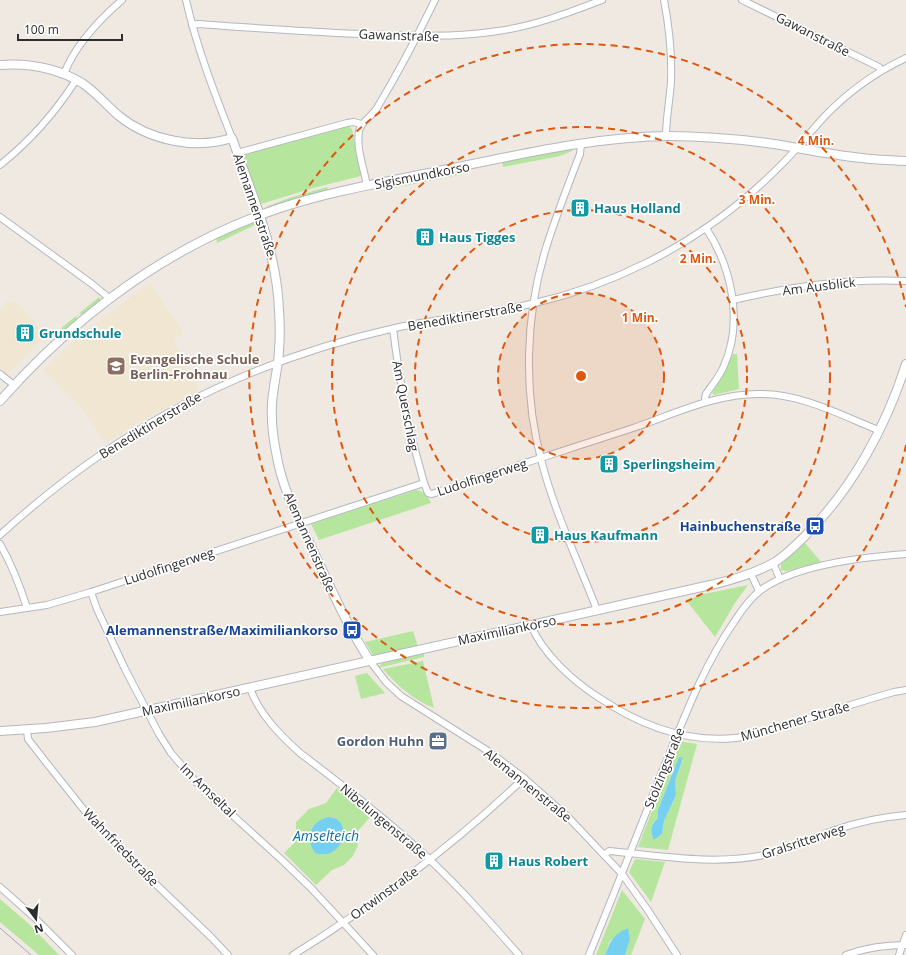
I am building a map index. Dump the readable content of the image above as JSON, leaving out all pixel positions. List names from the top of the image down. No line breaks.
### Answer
{"streets":{"street":["Gawanstraße","Sigismundkorso","Alemannenstraße","Am Ausblick","Benediktinerstraße","Am Querschlag","Ludolfingerweg","Maximiliankorso","Münchener Straße","Stolzingstraße","Im Amseltal","Nibelungenstraße","Gralsritterweg","Wahnfriedstraße","Ortwinstraße"]},"crossings":[["Gawanstraße","Alemannenstraße"],["Gawanstraße","Benediktinerstraße"],["Sigismundkorso","Alemannenstraße"],["Sigismundkorso","Benediktinerstraße"],["Alemannenstraße","Benediktinerstraße"],["Alemannenstraße","Ludolfingerweg"],["Alemannenstraße","Maximiliankorso"],["Alemannenstraße","Stolzingstraße"],["Alemannenstraße","Gralsritterweg"],["Alemannenstraße","Ortwinstraße"],["Benediktinerstraße","Am Querschlag"],["Am Querschlag","Ludolfingerweg"],["Ludolfingerweg","Maximiliankorso"],["Ludolfingerweg","Im Amseltal"],["Maximiliankorso","Münchener Straße"],["Maximiliankorso","Im Amseltal"],["Maximiliankorso","Nibelungenstraße"],["Maximiliankorso","Wahnfriedstraße"],["Münchener Straße","Stolzingstraße"],["Stolzingstraße","Gralsritterweg"],["Im Amseltal","Ortwinstraße"],["Nibelungenstraße","Ortwinstraße"]],"water":["Amselteich"],"places":{"building":["Haus Holland","Haus Tigges","Grundschule","Sperlingsheim","Haus Kaufmann","Haus Robert"],"school or university":["Evangelische Schule Berlin-Frohnau"],"bus stop":["Hainbuchenstraße","Alemannenstraße/Maximiliankorso"],"office":["Gordon Huhn"]},"scale_bar":"100 m","north":"bottom","rings":["4 Min.","3 Min.","2 Min.","1 Min."]}
